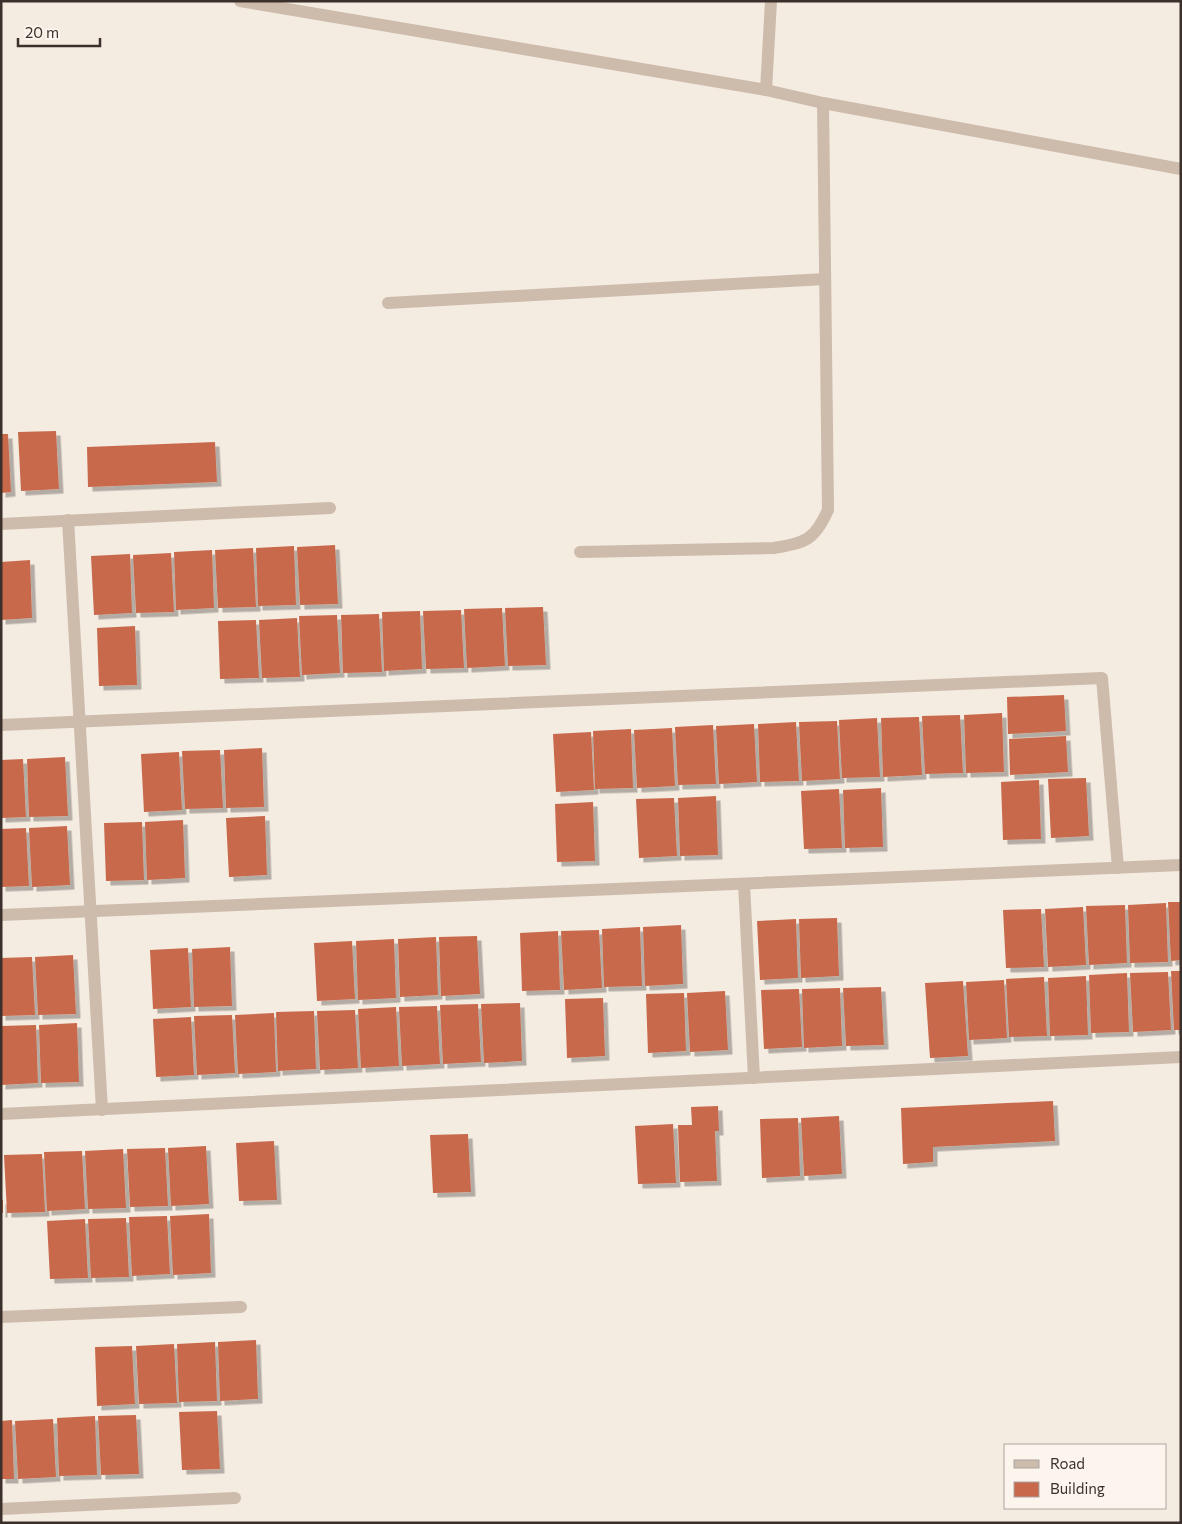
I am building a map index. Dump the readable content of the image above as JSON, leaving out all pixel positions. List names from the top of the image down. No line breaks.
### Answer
{"legend":["Road","Building"],"scale_bar":"20 m"}
